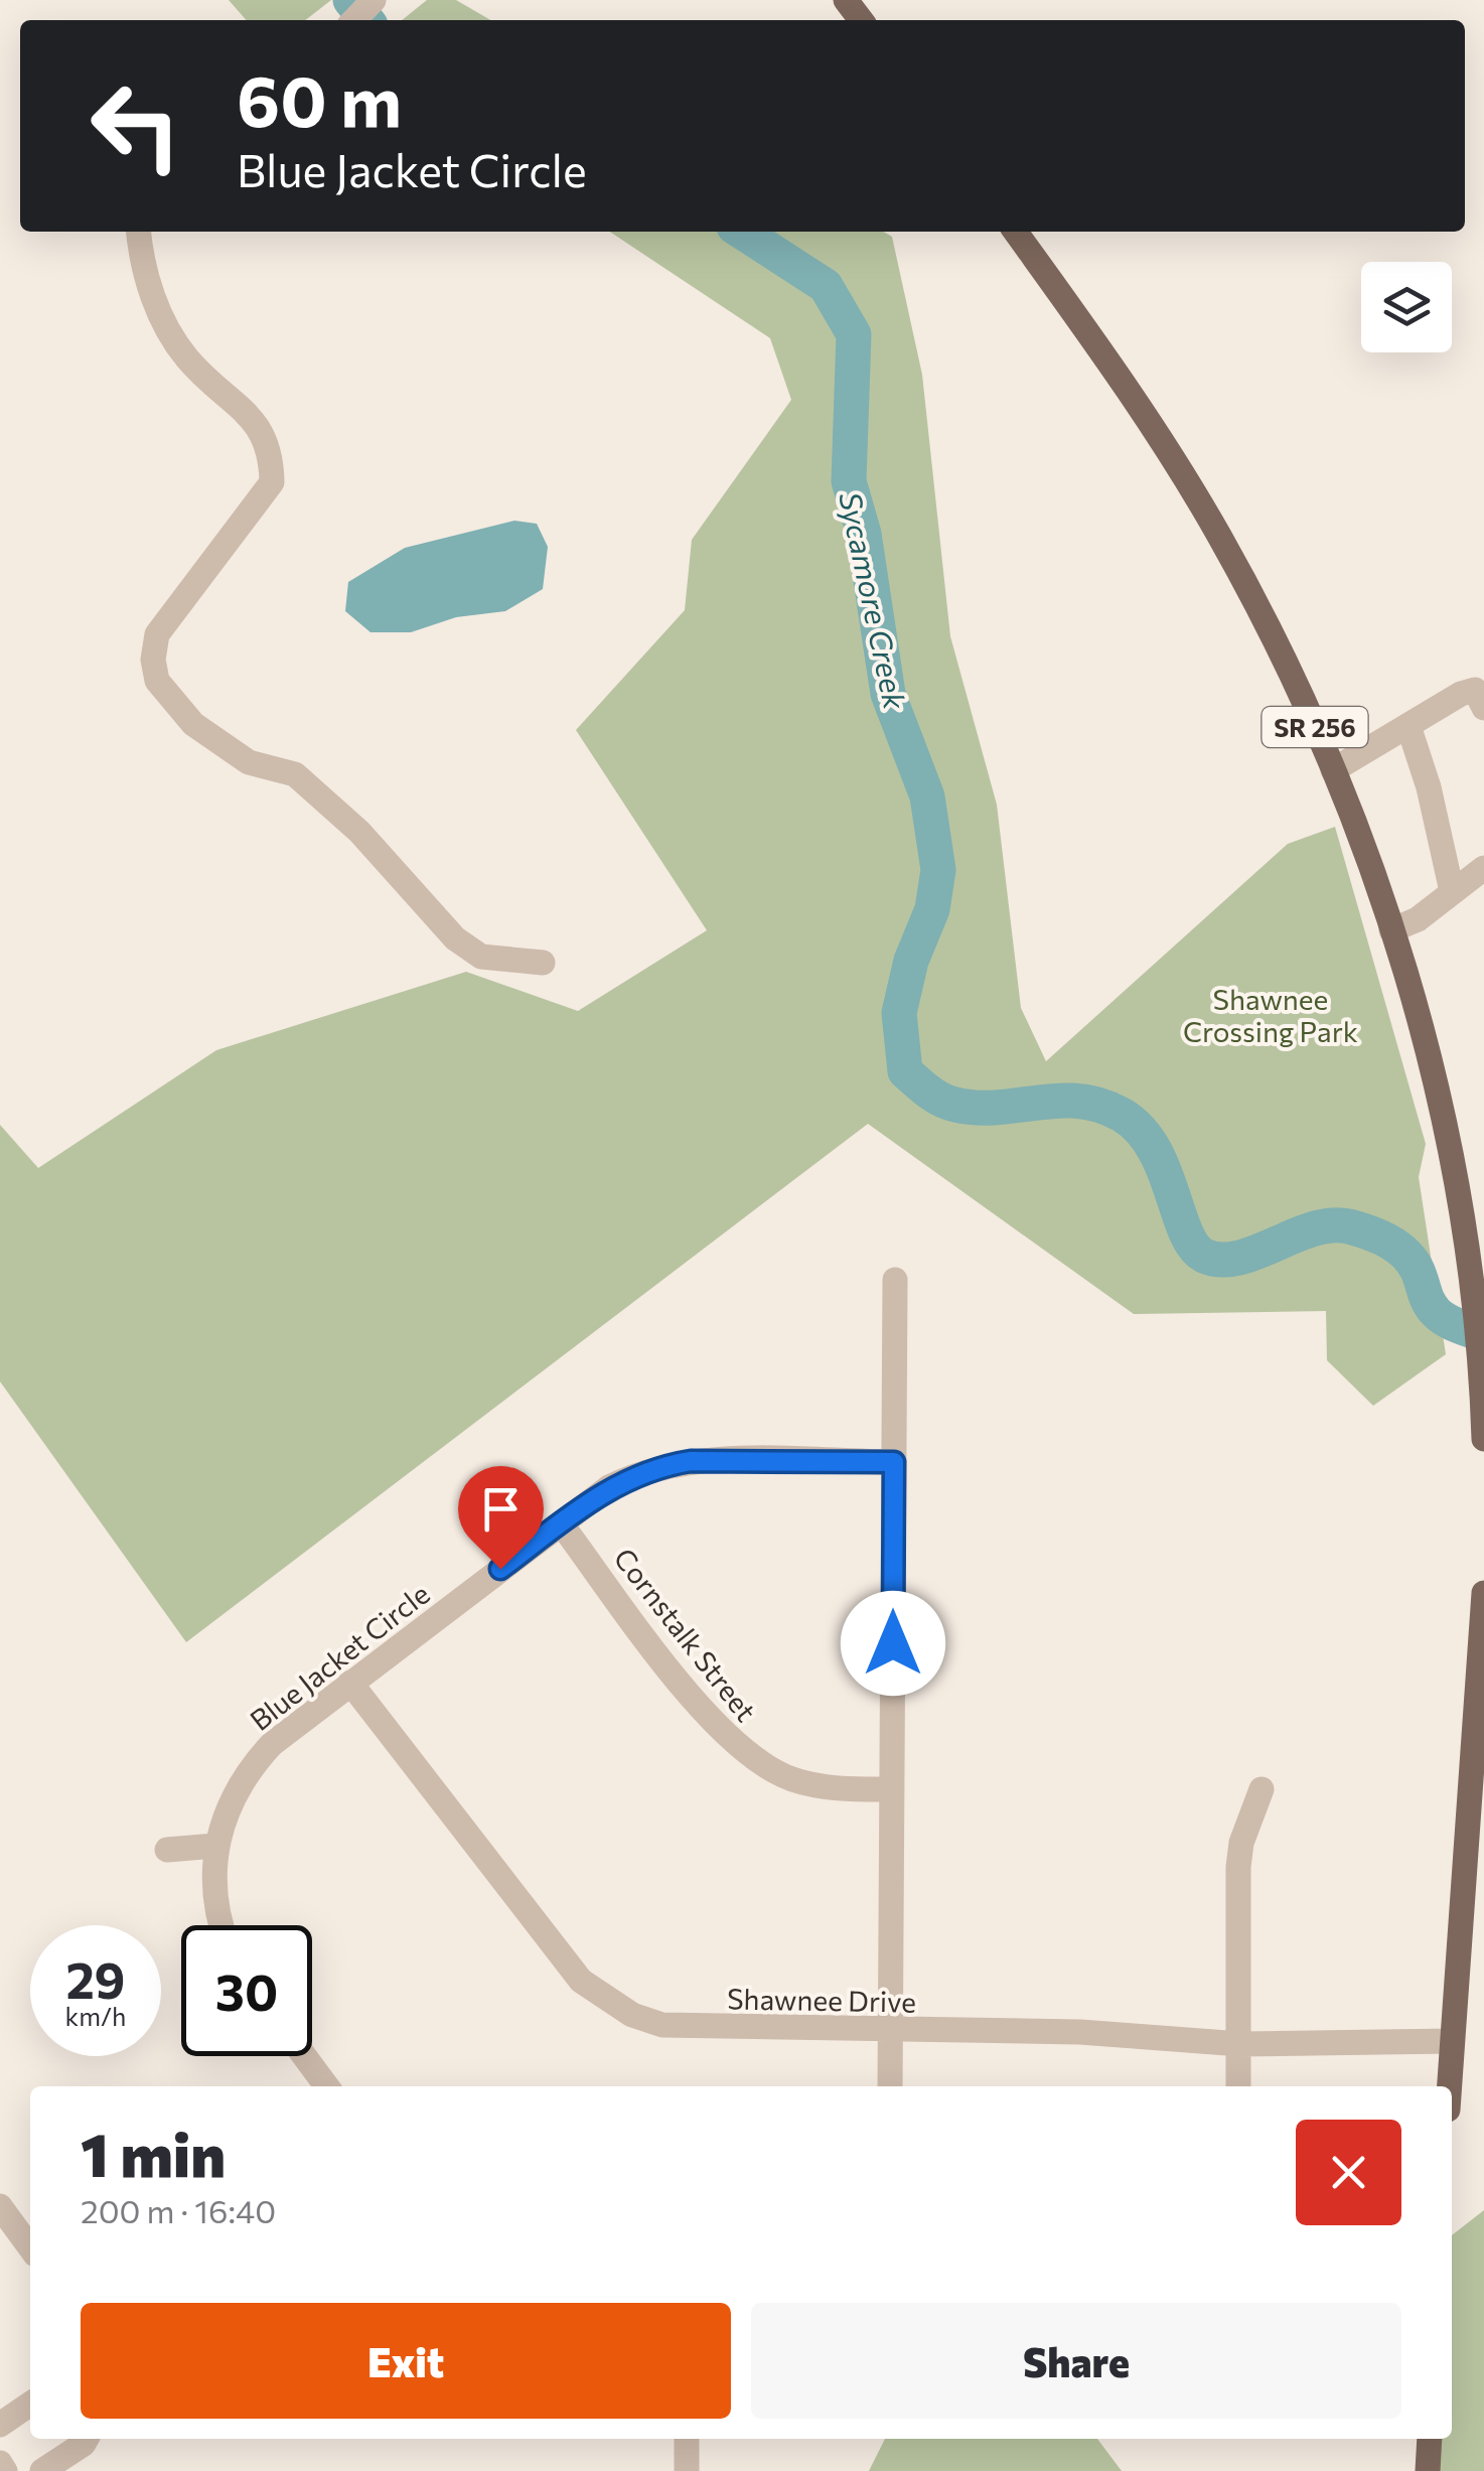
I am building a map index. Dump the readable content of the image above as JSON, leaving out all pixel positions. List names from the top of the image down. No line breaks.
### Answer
{"streets":{"main road":["SR 256"],"street":["Cornstalk Street","Blue Jacket Circle","Shawnee Drive"]},"crossings":[["Cornstalk Street","Blue Jacket Circle"],["Blue Jacket Circle","Shawnee Drive"]],"water":["Sycamore Creek"],"parks":["Shawnee Crossing Park"],"page":{"turn":["60 m","Blue Jacket Circle"],"speed":"29 km/h","limit":"30","heading":["1 min","200 m · 16:40"],"buttons":["Exit","Share"]}}
